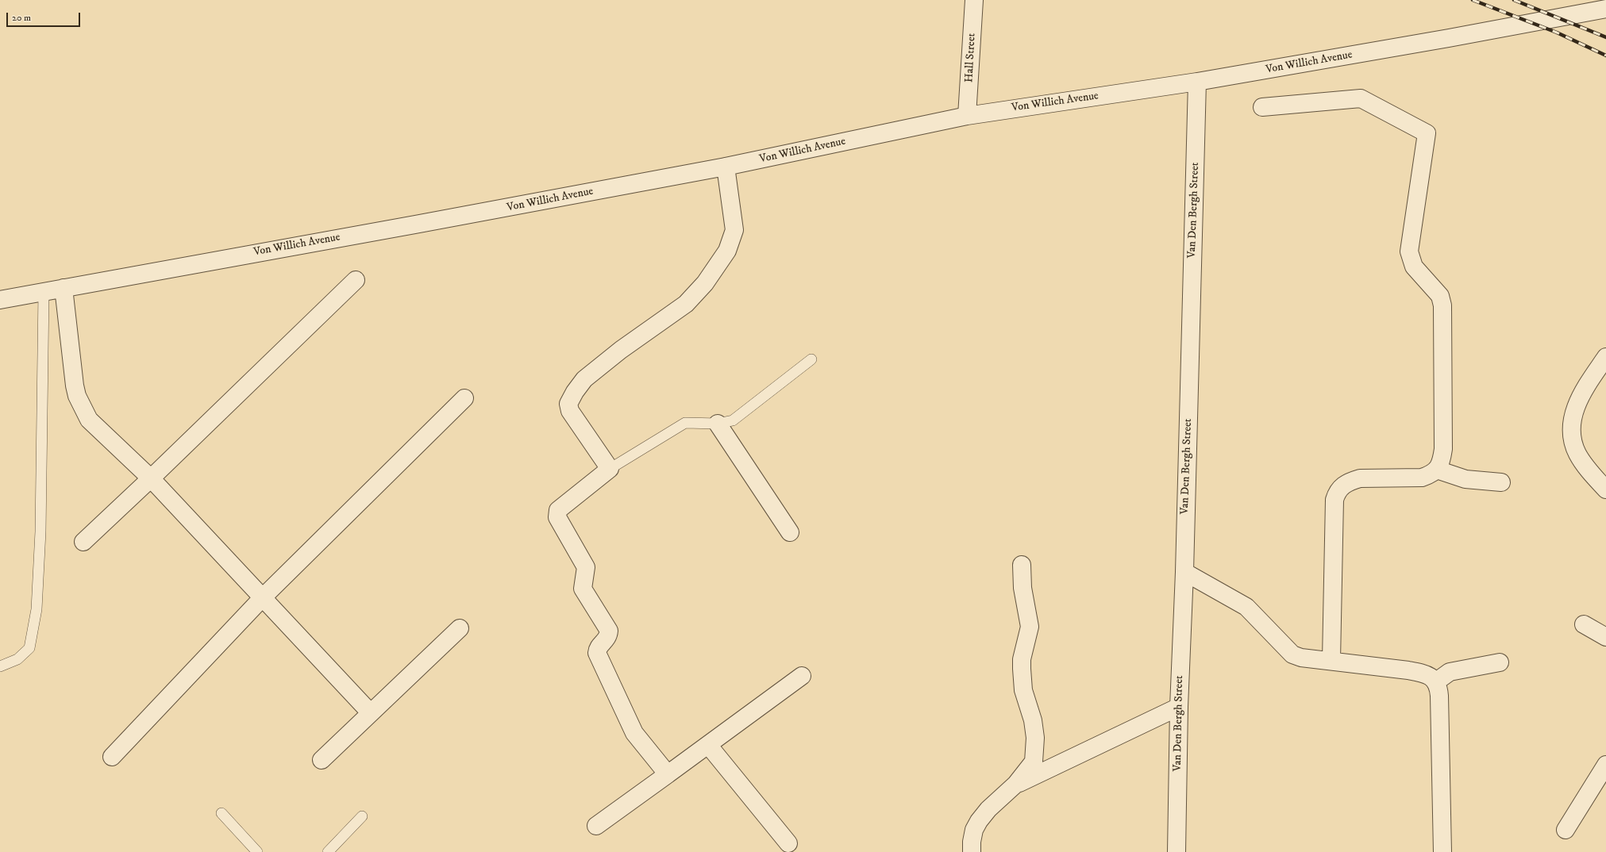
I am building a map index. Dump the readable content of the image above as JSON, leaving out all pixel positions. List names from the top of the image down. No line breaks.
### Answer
{"streets":{"street":["Hall Street","Von Willich Avenue","Van Den Bergh Street"]},"crossings":[["Hall Street","Von Willich Avenue"],["Von Willich Avenue","Van Den Bergh Street"]],"scale_bar":"20 m"}
